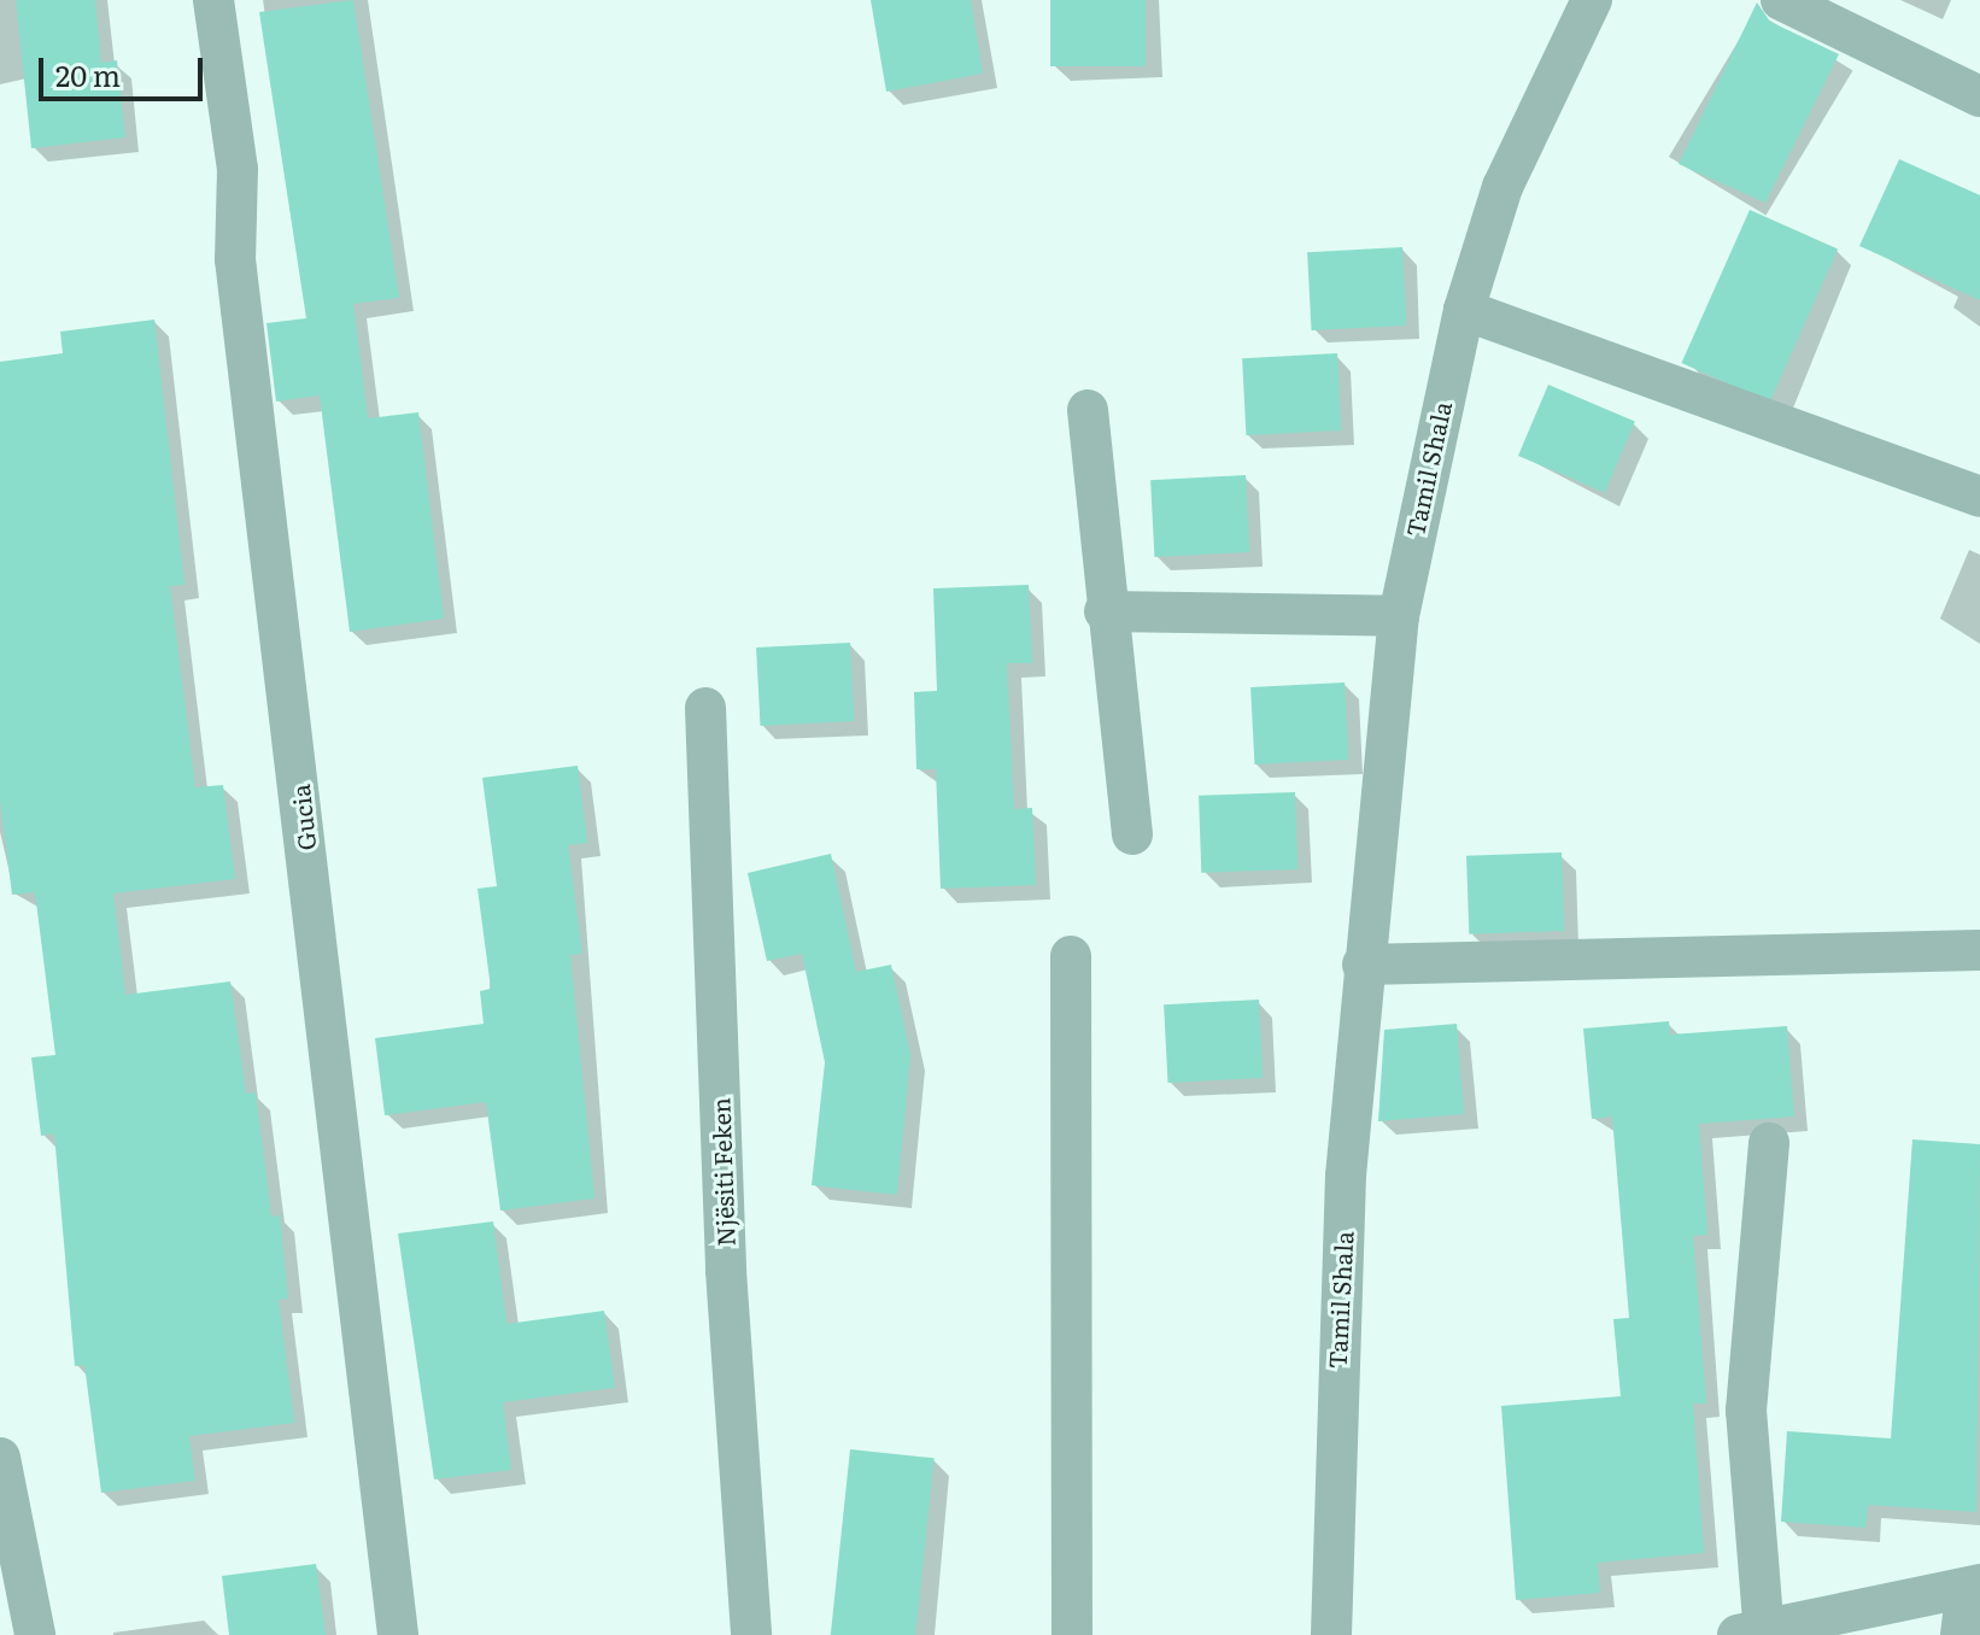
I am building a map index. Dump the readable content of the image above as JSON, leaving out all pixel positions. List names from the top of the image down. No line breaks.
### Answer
{"streets":{"street":["Tamil Shala","Gucia","Njësiti Feken"]},"scale_bar":"20 m"}
